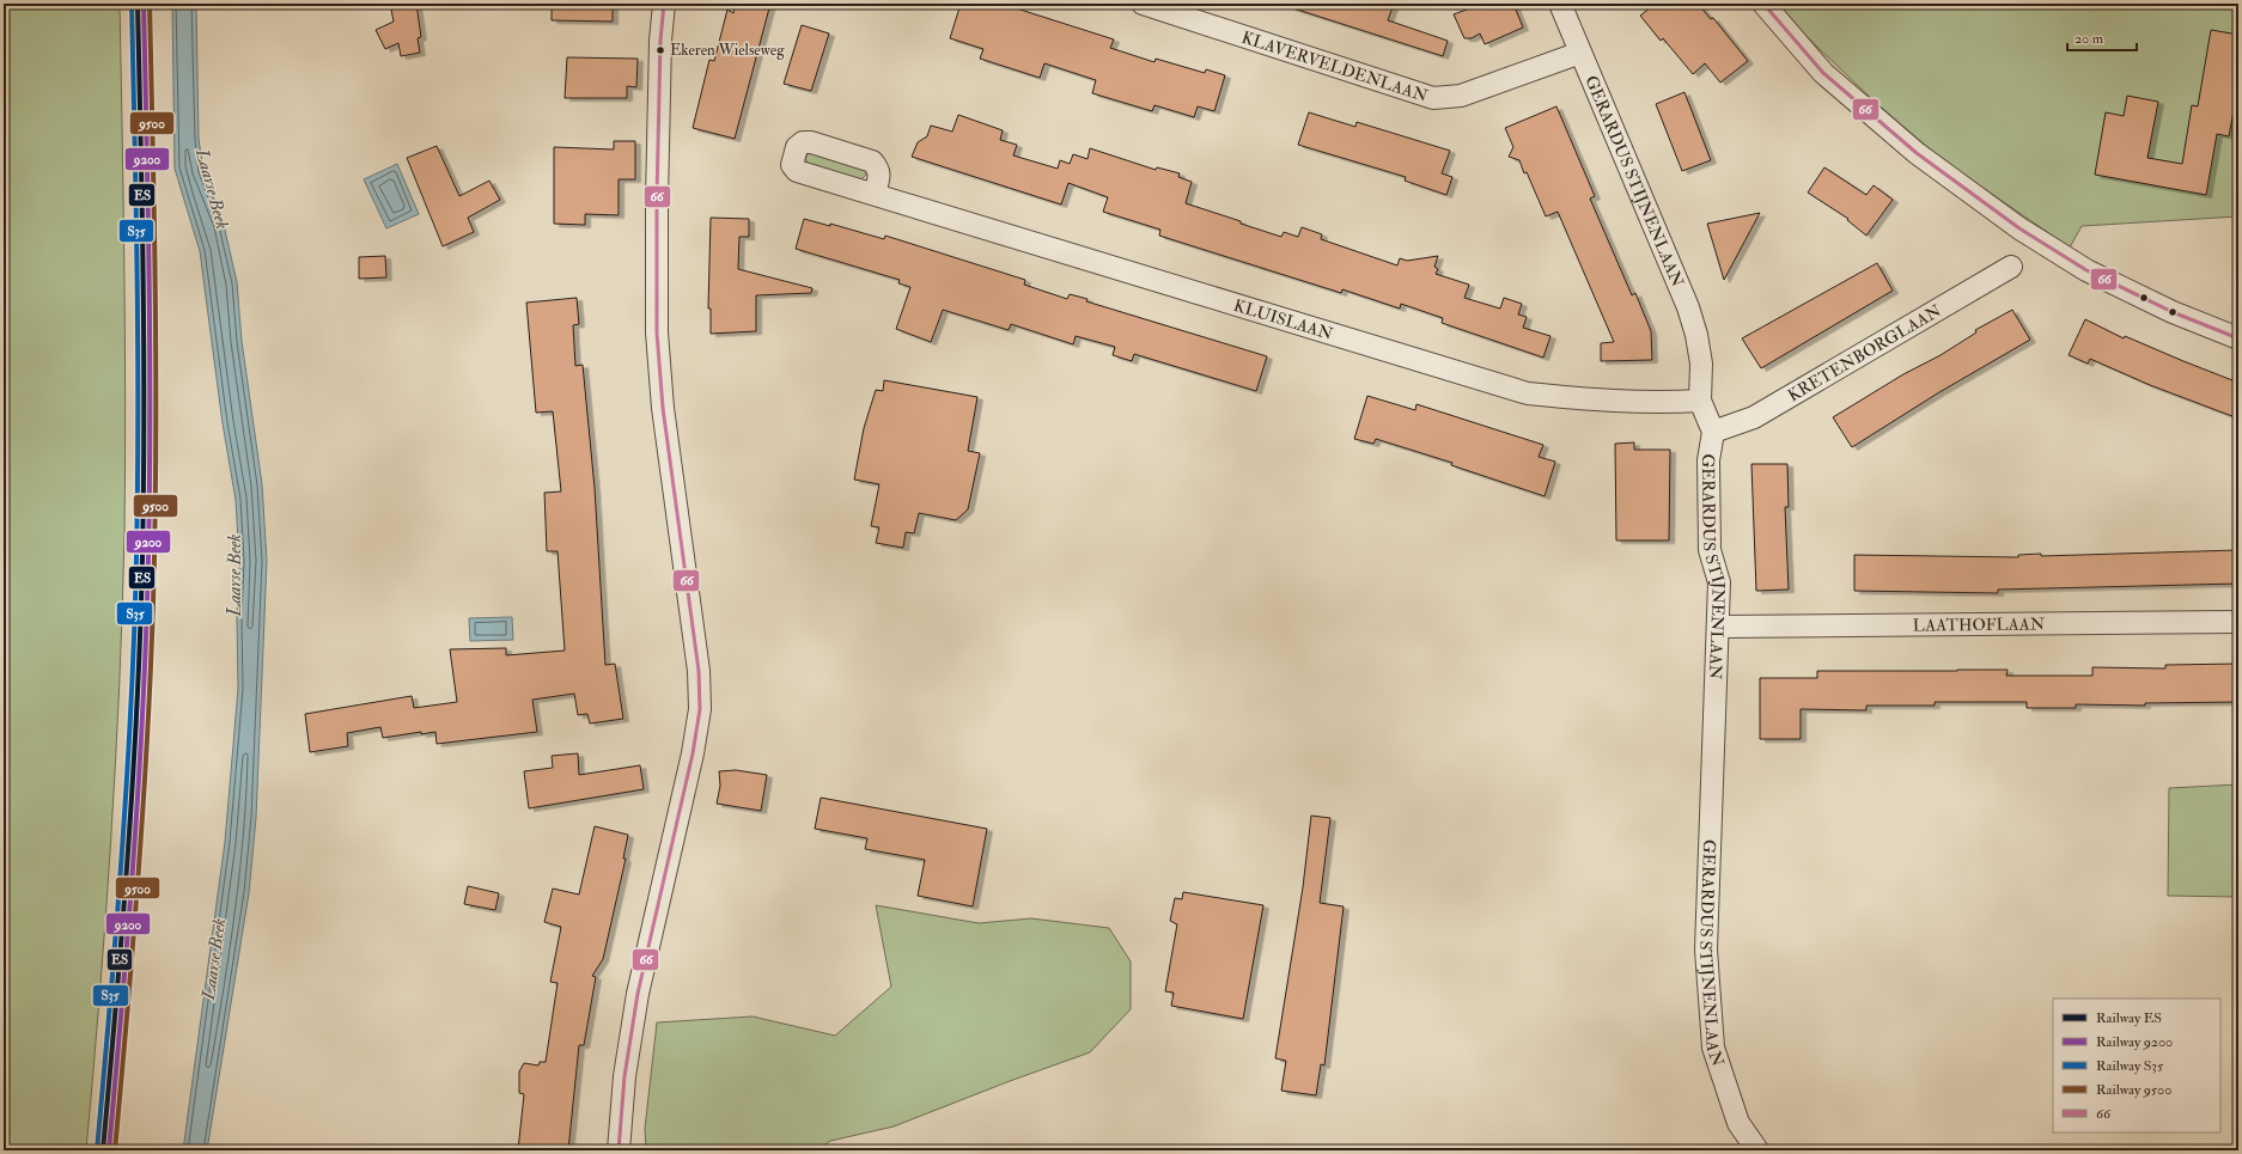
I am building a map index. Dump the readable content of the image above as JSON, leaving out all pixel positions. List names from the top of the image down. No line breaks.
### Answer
{"streets":{"street":["KLAVERVELDENLAAN","GERARDUS STIJNENLAAN","KLUISLAAN","KRETENBORGLAAN","LAATHOFLAAN"]},"crossings":[["KLAVERVELDENLAAN","GERARDUS STIJNENLAAN"],["GERARDUS STIJNENLAAN","KLUISLAAN"],["GERARDUS STIJNENLAAN","KRETENBORGLAAN"],["GERARDUS STIJNENLAAN","LAATHOFLAAN"]],"water":["Laarse Beek"],"places":["Ekeren Wielseweg"],"lines":["rail line ES","rail line 9200","rail line S35","rail line 9500","transit line 66"],"legend":["Railway ES","Railway 9200","Railway S35","Railway 9500","66"],"scale_bar":"20 m"}
